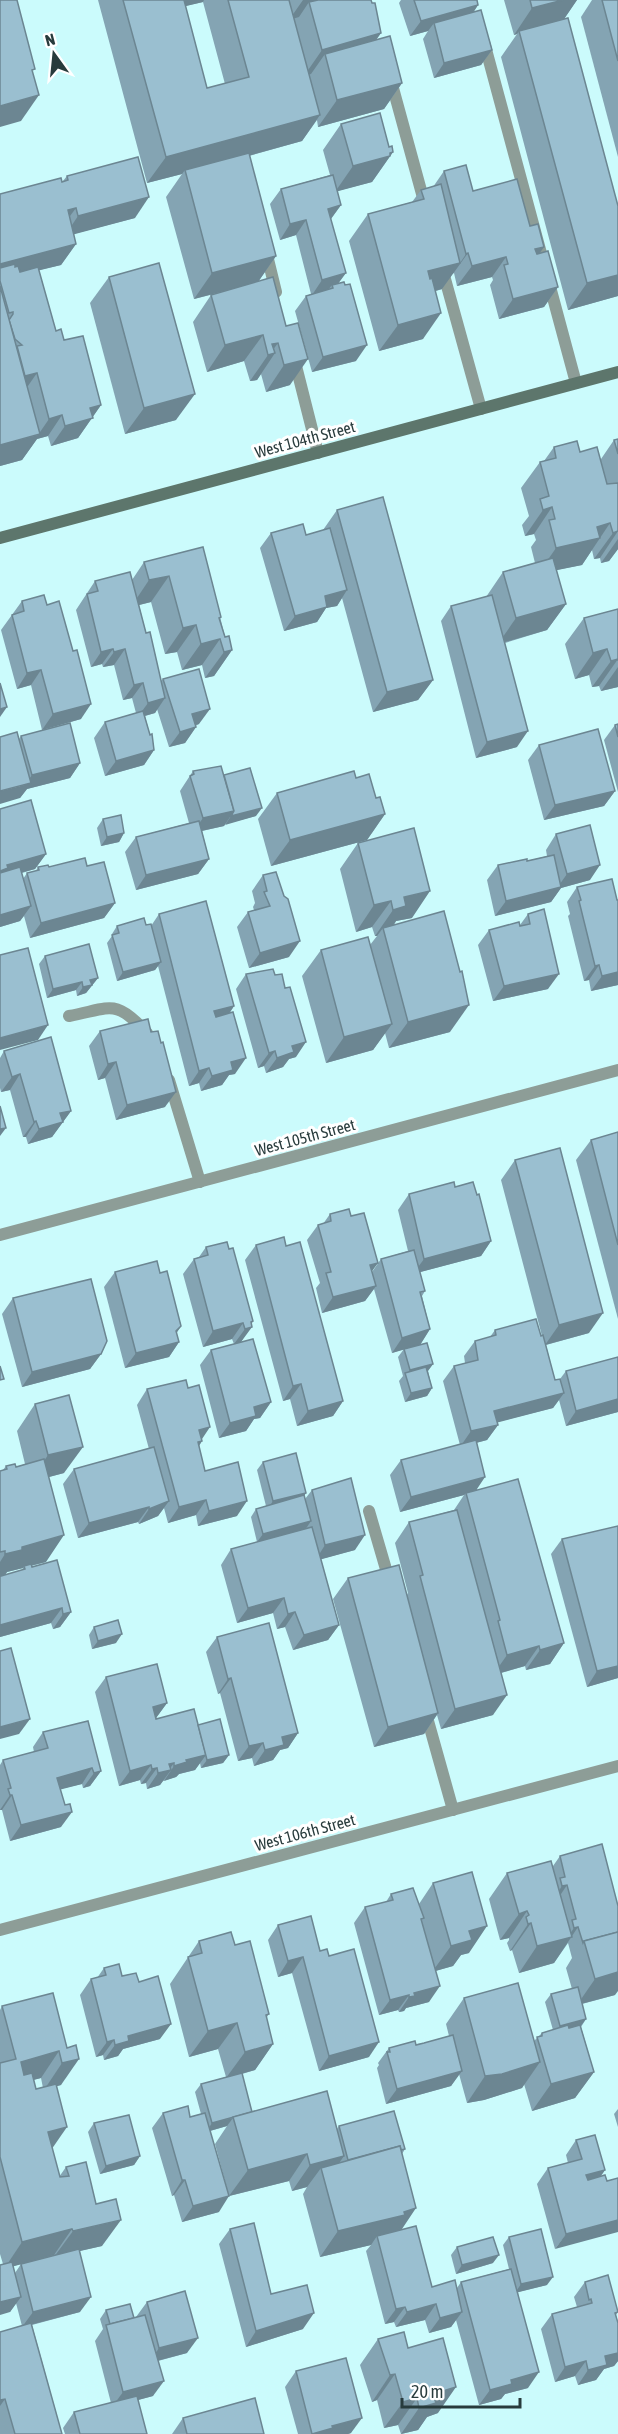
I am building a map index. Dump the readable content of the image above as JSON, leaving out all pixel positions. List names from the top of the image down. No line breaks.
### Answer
{"streets":{"street":["West 104th Street","West 105th Street","West 106th Street"]},"scale_bar":"20 m","north":"top"}
